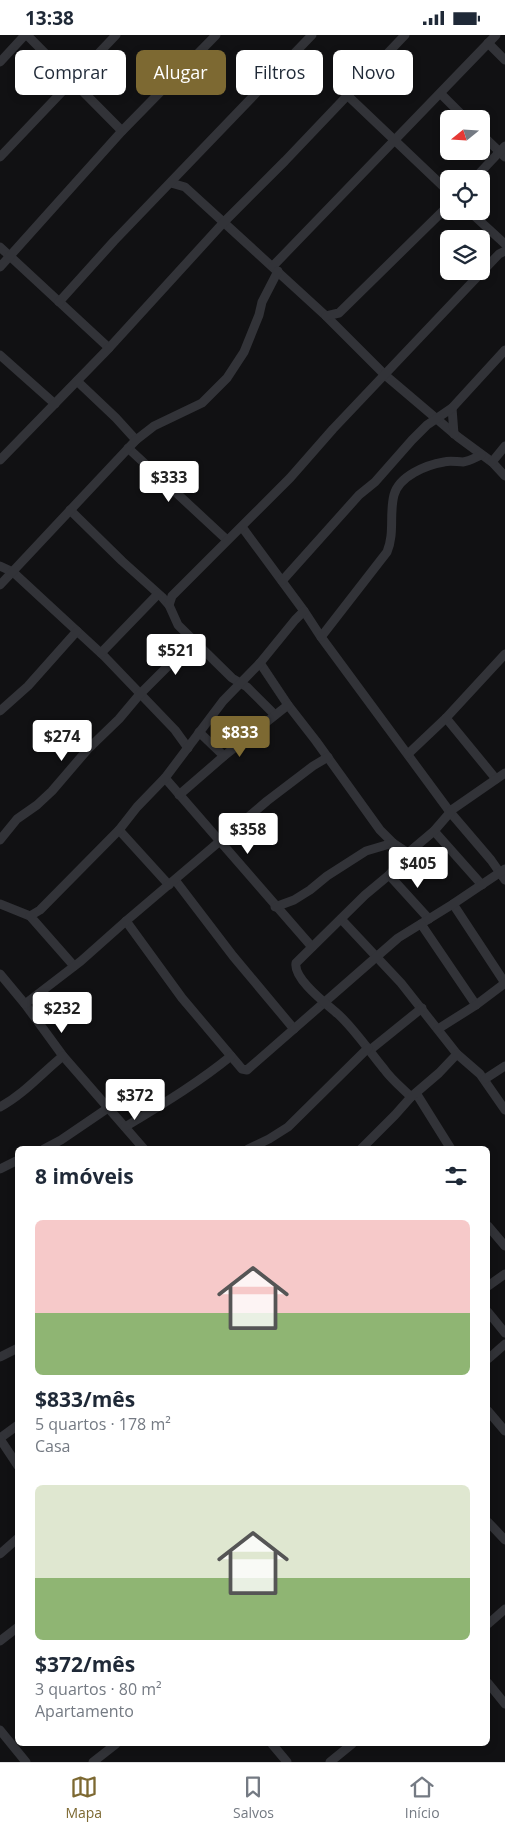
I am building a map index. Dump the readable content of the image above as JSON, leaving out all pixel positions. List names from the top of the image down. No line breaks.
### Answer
{"north":"left","page":{"status":"13:38","chip":["Comprar","Alugar","Filtros","Novo"],"price":["$333","$521","$833","$274","$358","$405","$232","$372"],"heading":"8 imóveis","list":[{"name":"$833/mês","note":"5 quartos · 178 m² · Casa"},{"name":"$372/mês","note":"3 quartos · 80 m² · Apartamento"}],"tabs":["Mapa","Salvos","Início"]}}
